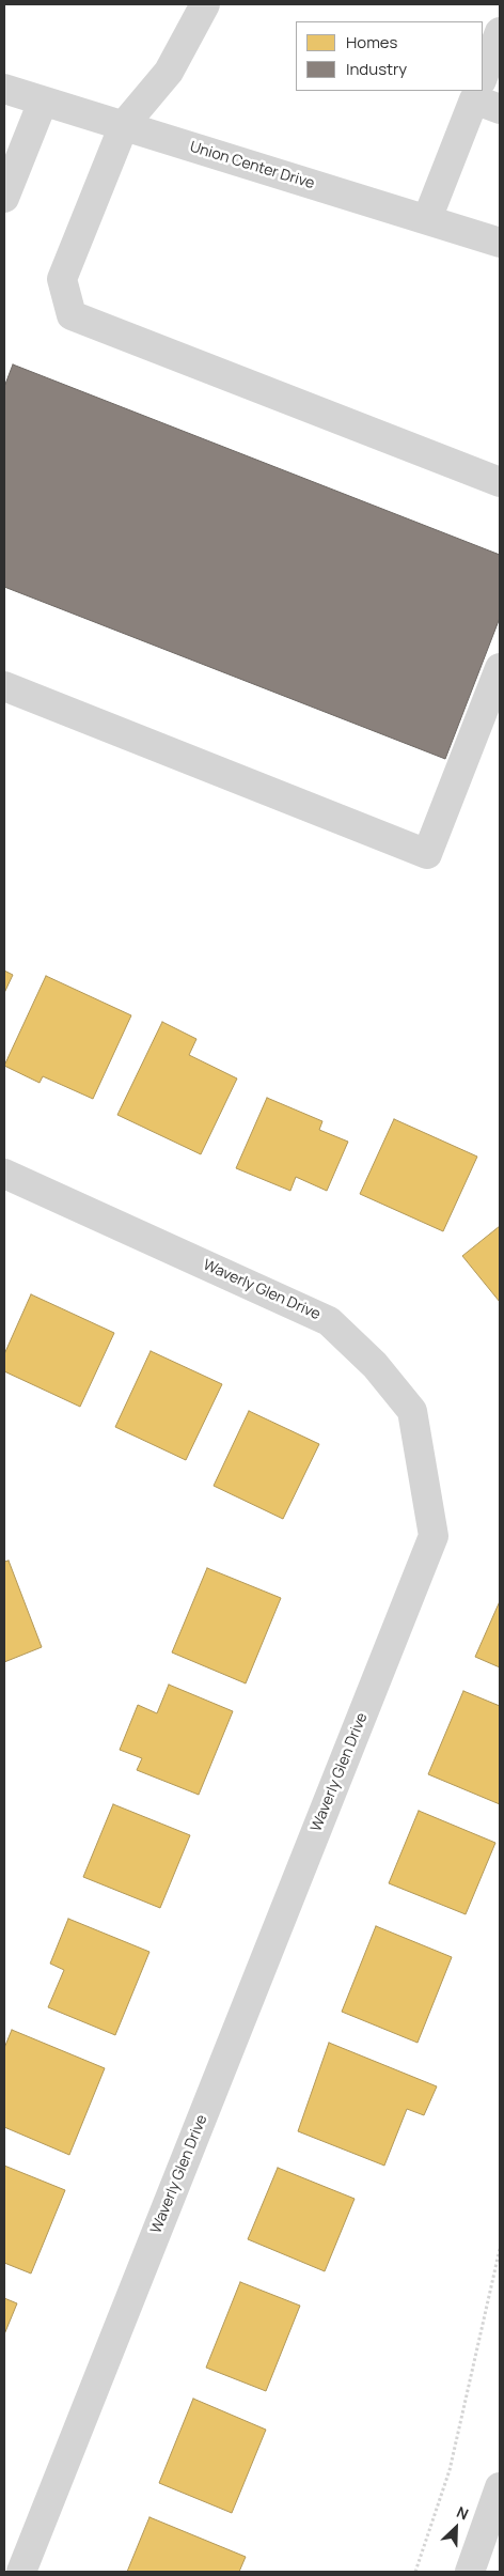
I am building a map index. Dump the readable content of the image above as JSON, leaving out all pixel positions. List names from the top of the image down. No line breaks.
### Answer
{"streets":{"street":["Union Center Drive","Waverly Glen Drive"]},"legend":["Homes","Industry"],"north":"top right"}
